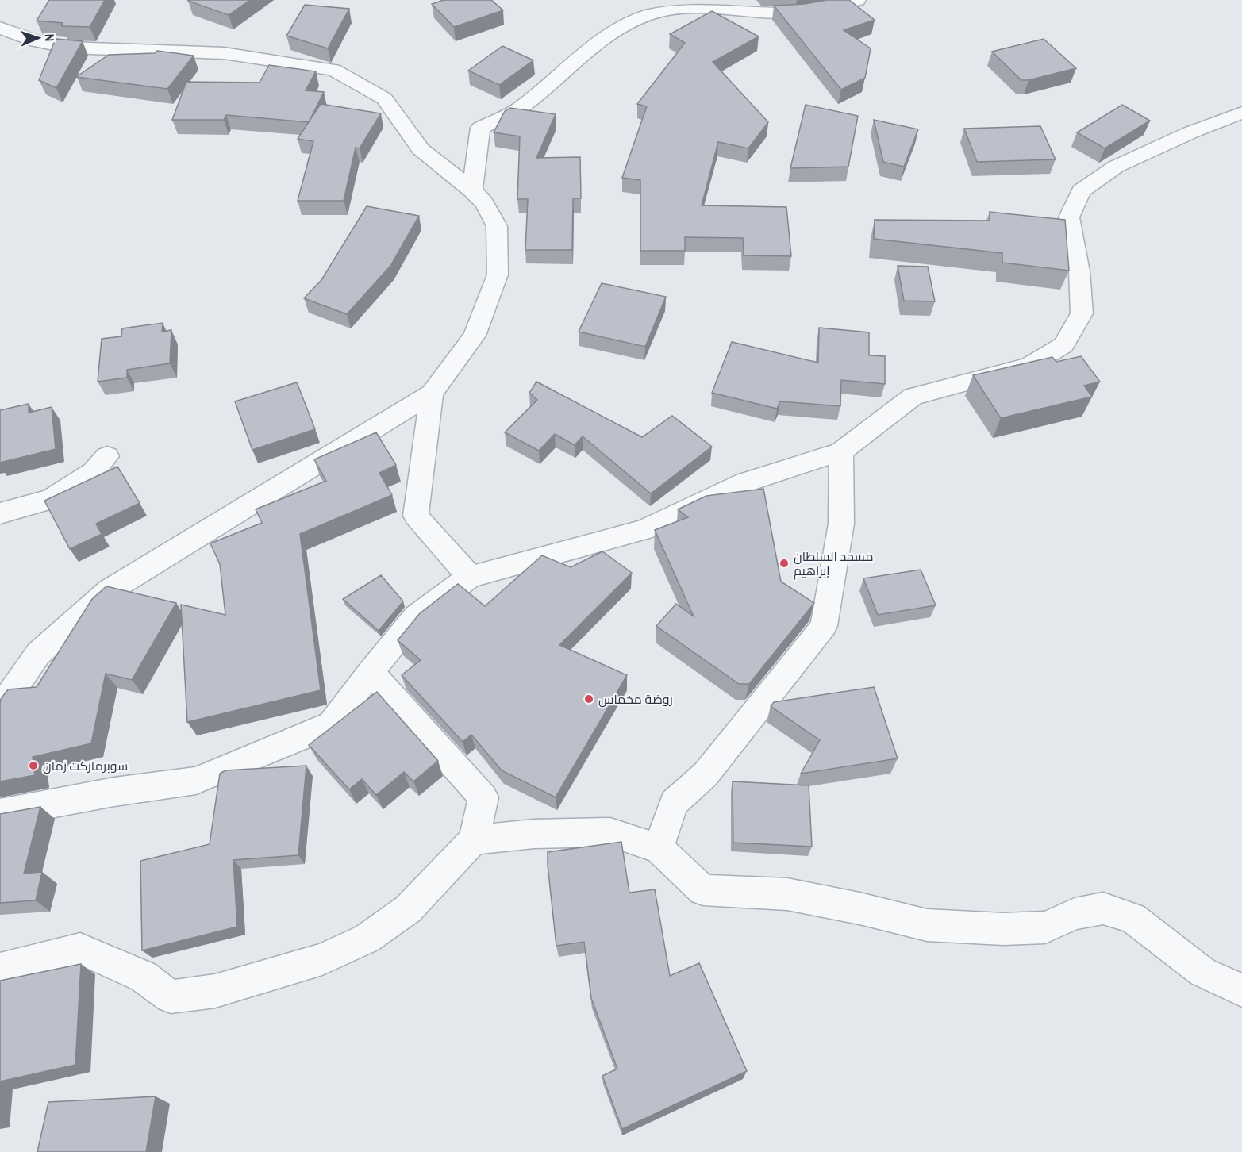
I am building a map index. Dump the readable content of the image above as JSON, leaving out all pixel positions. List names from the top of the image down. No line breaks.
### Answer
{"places":["مسجد السلطان إبراهيم","روضة مخماس","سوبرماركت زمان"],"north":"right"}
